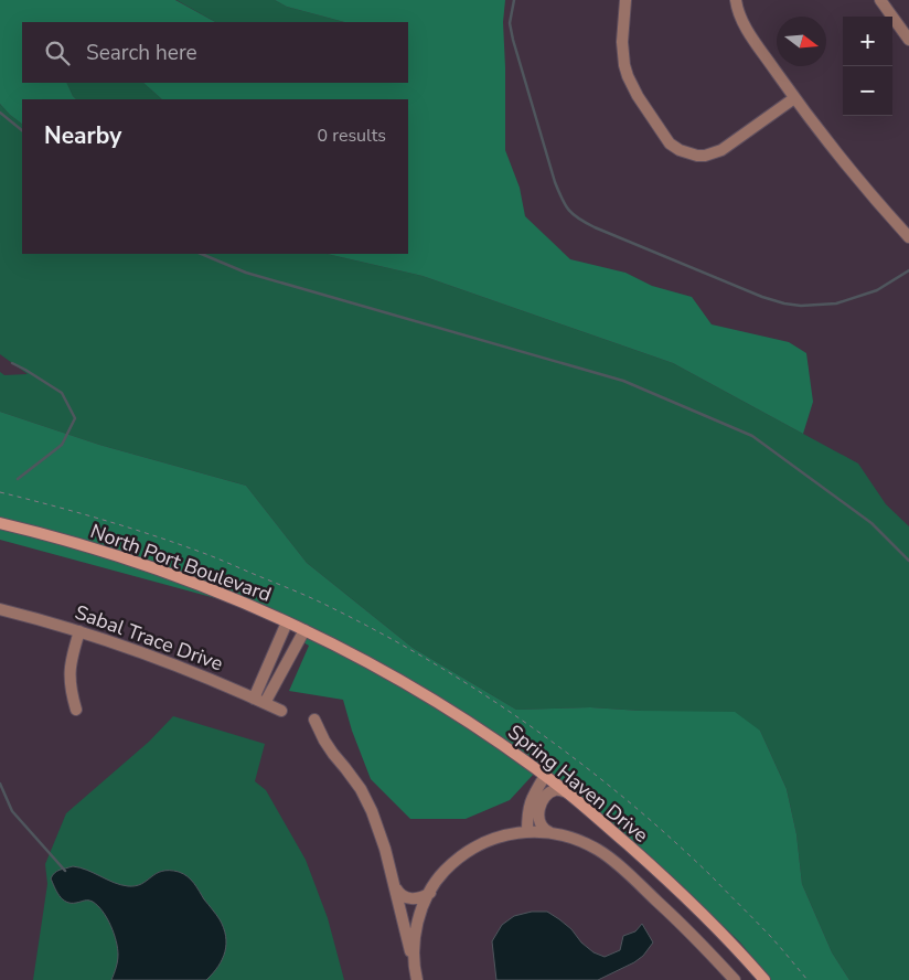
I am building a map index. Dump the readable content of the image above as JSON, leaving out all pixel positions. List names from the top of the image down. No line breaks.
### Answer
{"streets":{"street":["North Port Boulevard","Sabal Trace Drive","Spring Haven Drive"]},"crossings":[["North Port Boulevard","Spring Haven Drive"]],"north":"right","page":{"map_buttons":["+","−"],"search":"Search here","heading":["Nearby","0 results"]}}
